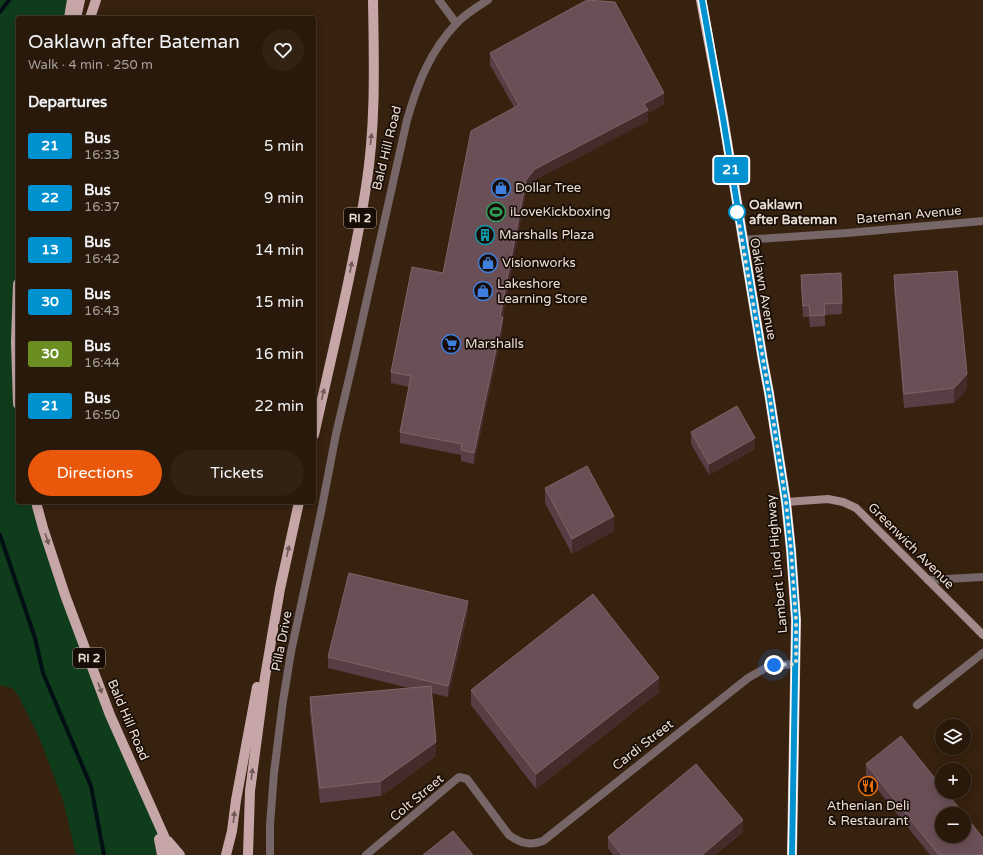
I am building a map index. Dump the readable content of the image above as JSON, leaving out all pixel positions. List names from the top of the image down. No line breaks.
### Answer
{"streets":{"main road":["Bald Hill Road","RI 2","Oaklawn Avenue","Lambert Lind Highway"],"street":["Bateman Avenue","Greenwich Avenue","Pilla Drive","Cardi Street","Colt Street"]},"crossings":[["Bald Hill Road","Pilla Drive"],["Bateman Avenue","Oaklawn Avenue"],["Oaklawn Avenue","Lambert Lind Highway"],["Greenwich Avenue","Lambert Lind Highway"],["Lambert Lind Highway","Cardi Street"],["Cardi Street","Colt Street"]],"one_way":["Bald Hill Road"],"places":{"shop":["Dollar Tree","Visionworks","Lakeshore Learning Store"],"sports":["iLoveKickboxing"],"other":["Oaklawn after Bateman"],"building":["Marshalls Plaza"],"supermarket":["Marshalls"],"restaurant":["Athenian Deli & Restaurant"]},"lines":["bus line 21"],"page":{"on_map":"21","heading":[["Oaklawn after Bateman","Walk · 4 min · 250 m"],"Departures"],"list":[{"mark":"21","name":"Bus","note":"16:33","value":"5 min"},{"mark":"22","name":"Bus","note":"16:37","value":"9 min"},{"mark":"13","name":"Bus","note":"16:42","value":"14 min"},{"mark":"30","name":"Bus","note":"16:43","value":"15 min"},{"mark":"30","name":"Bus","note":"16:44","value":"16 min"},{"mark":"21","name":"Bus","note":"16:50","value":"22 min"}],"buttons":["Directions","Tickets"],"map_buttons":["+","−"]}}
